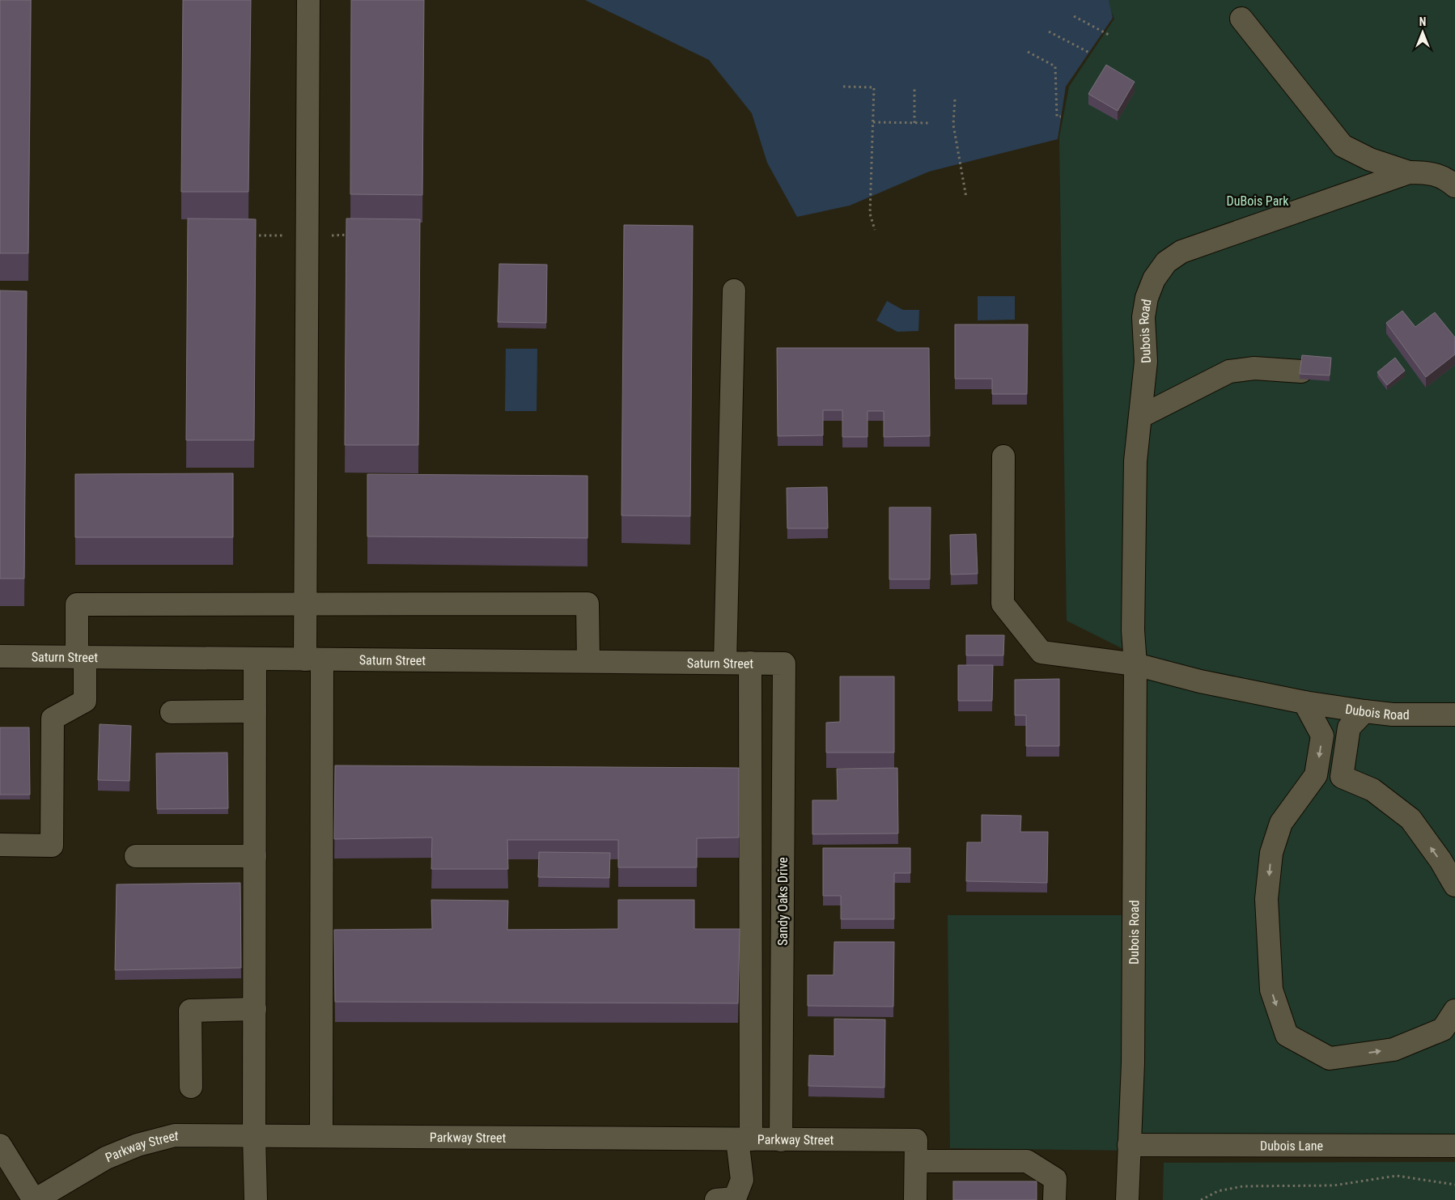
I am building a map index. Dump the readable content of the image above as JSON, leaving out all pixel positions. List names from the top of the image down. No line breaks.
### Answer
{"streets":{"street":["Dubois Road","Saturn Street","Sandy Oaks Drive","Parkway Street","Dubois Lane"]},"crossings":[["Dubois Road","Dubois Lane"],["Saturn Street","Sandy Oaks Drive"],["Sandy Oaks Drive","Parkway Street"]],"parks":["DuBois Park"],"north":"top"}
